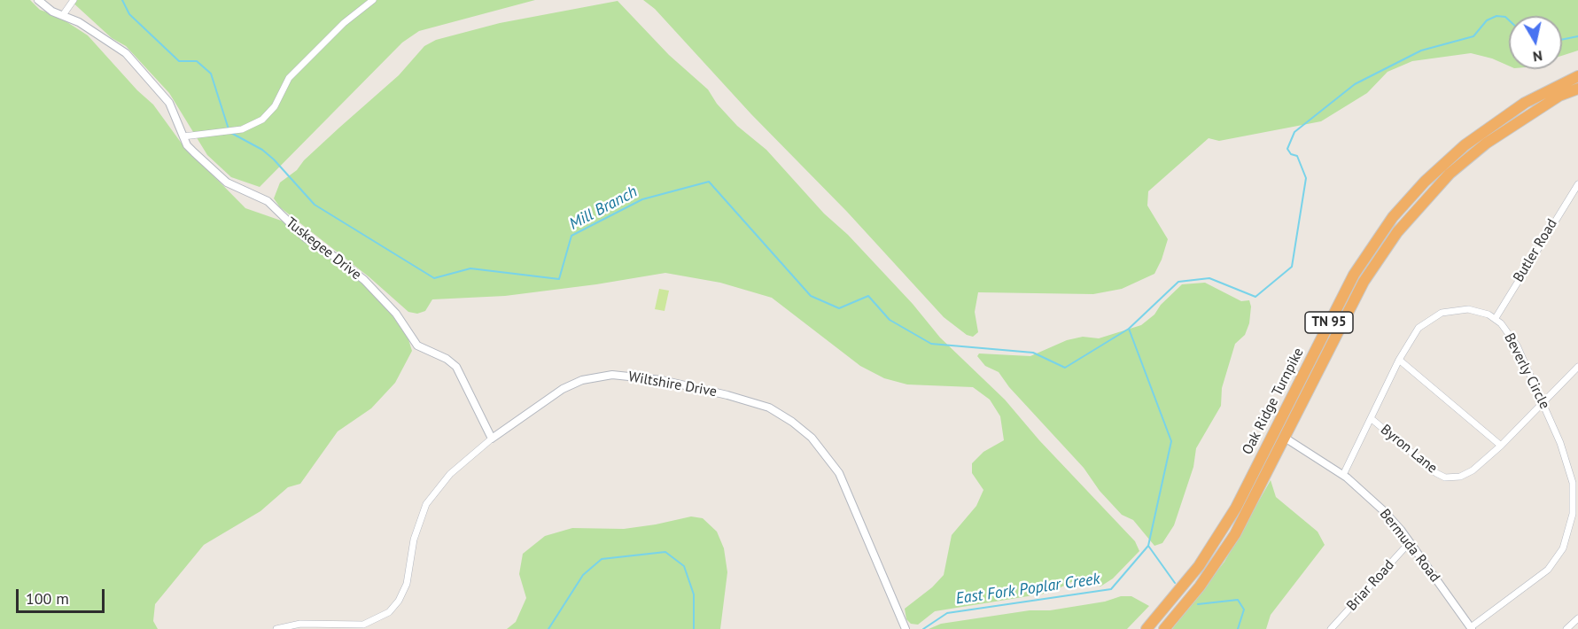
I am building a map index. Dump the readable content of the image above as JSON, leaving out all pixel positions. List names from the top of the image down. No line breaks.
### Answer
{"streets":{"highway":["TN 95","Oak Ridge Turnpike"],"street":["Tuskegee Drive","Butler Road","Beverly Circle","Wiltshire Drive","Byron Lane","Bermuda Road","Briar Road"]},"crossings":[["Tuskegee Drive","Wiltshire Drive"],["Butler Road","Beverly Circle"],["Beverly Circle","Byron Lane"],["Beverly Circle","Bermuda Road"],["Oak Ridge Turnpike","Bermuda Road"],["Bermuda Road","Briar Road"]],"water":["Mill Branch","East Fork Poplar Creek"],"scale_bar":"100 m","north":"bottom"}
